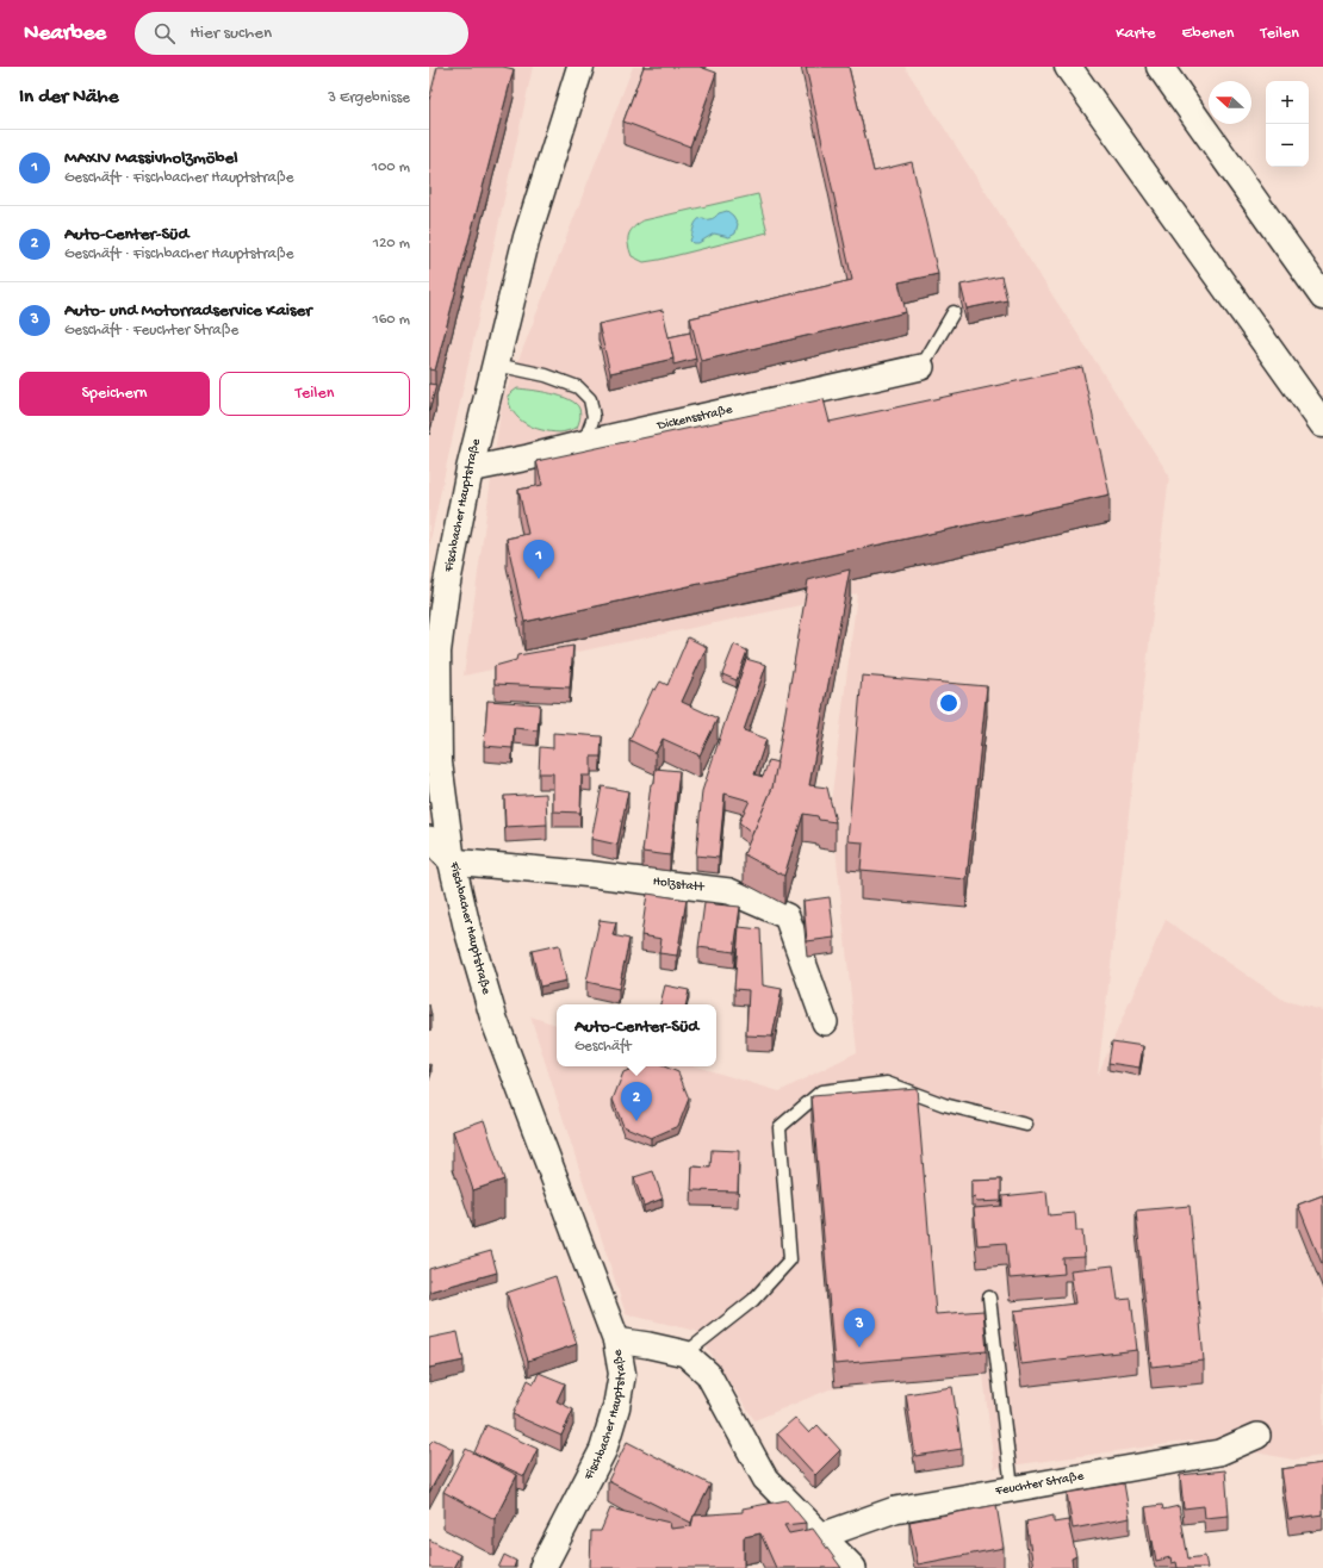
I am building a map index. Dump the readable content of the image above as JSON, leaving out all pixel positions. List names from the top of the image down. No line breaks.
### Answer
{"streets":{"main road":["Fischbacher Hauptstraße"],"street":["Dickensstraße","Holzstatt","Feuchter Straße"]},"crossings":[["Dickensstraße","Fischbacher Hauptstraße"],["Fischbacher Hauptstraße","Holzstatt"]],"north":"left","page":{"header":"Nearbee","search":"Hier suchen","nav":["Karte","Ebenen","Teilen"],"heading":["In der Nähe","3 Ergebnisse"],"map_buttons":["+","−"],"list":[{"mark":"1","name":"MAXIV Massivholzmöbel","note":"Geschäft · Fischbacher Hauptstraße","value":"100 m"},{"mark":"2","name":"Auto-Center-Süd","note":"Geschäft · Fischbacher Hauptstraße","value":"120 m"},{"mark":"3","name":"Auto- und Motorradservice Kaiser","note":"Geschäft · Feuchter Straße","value":"160 m"}],"buttons":["Speichern","Teilen"],"pins":["1","2","3"],"popup":["Auto-Center-Süd","Geschäft"]}}
